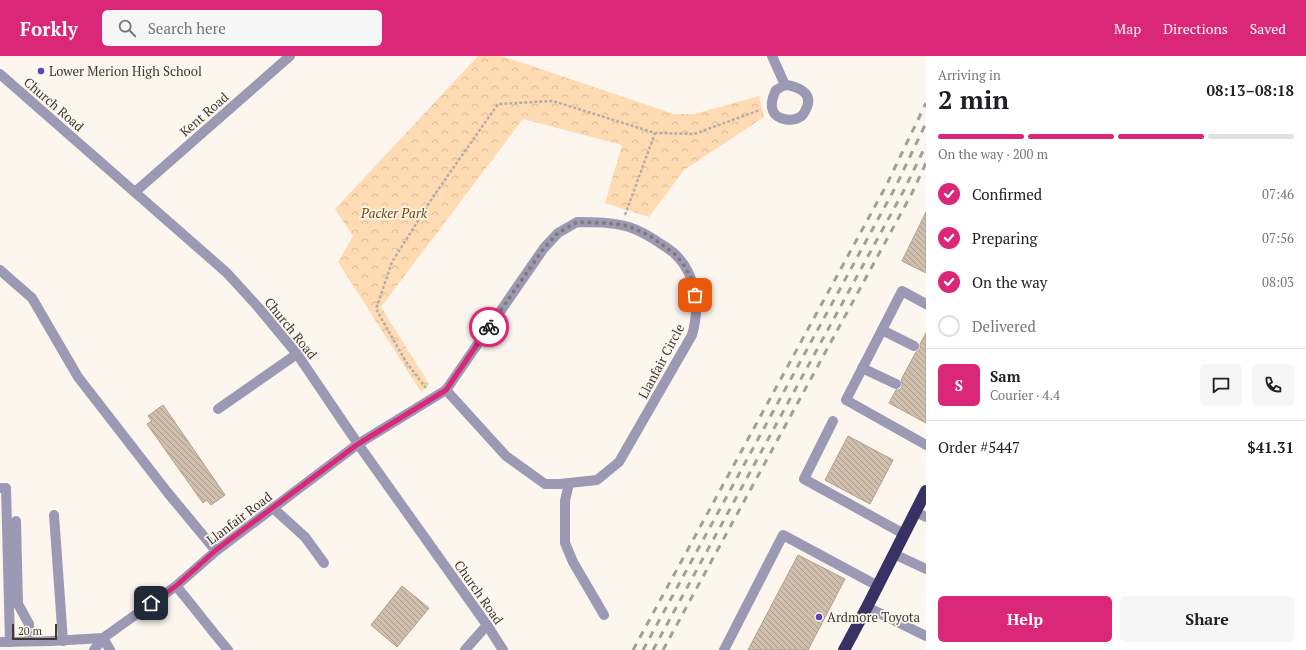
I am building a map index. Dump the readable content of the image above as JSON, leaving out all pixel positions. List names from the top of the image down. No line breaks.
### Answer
{"streets":{"street":["Church Road","Kent Road","Llanfair Circle","Llanfair Road"]},"crossings":[["Church Road","Kent Road"],["Church Road","Llanfair Circle"],["Church Road","Llanfair Road"],["Llanfair Circle","Llanfair Road"]],"parks":["Packer Park"],"places":["Lower Merion High School","Ardmore Toyota"],"scale_bar":"20 m","page":{"header":"Forkly","search":"Search here","nav":["Map","Directions","Saved"],"heading":["2 min","Arriving in","08:13–08:18"],"panel":["Sam","Courier · 4.4","Order #5447","$41.31"],"bar":"On the way · 200 m","list":[["Confirmed","07:46"],["Preparing","07:56"],["On the way","08:03"],"Delivered"],"round":"S","buttons":["Help","Share"],"scale":"20 m"}}
